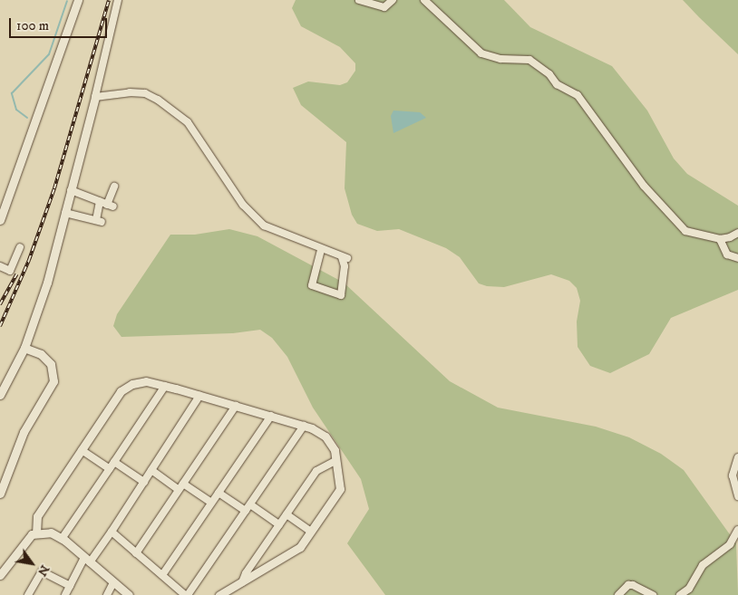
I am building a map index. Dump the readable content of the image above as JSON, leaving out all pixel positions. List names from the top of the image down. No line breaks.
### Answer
{"scale_bar":"100 m","north":"bottom right"}
